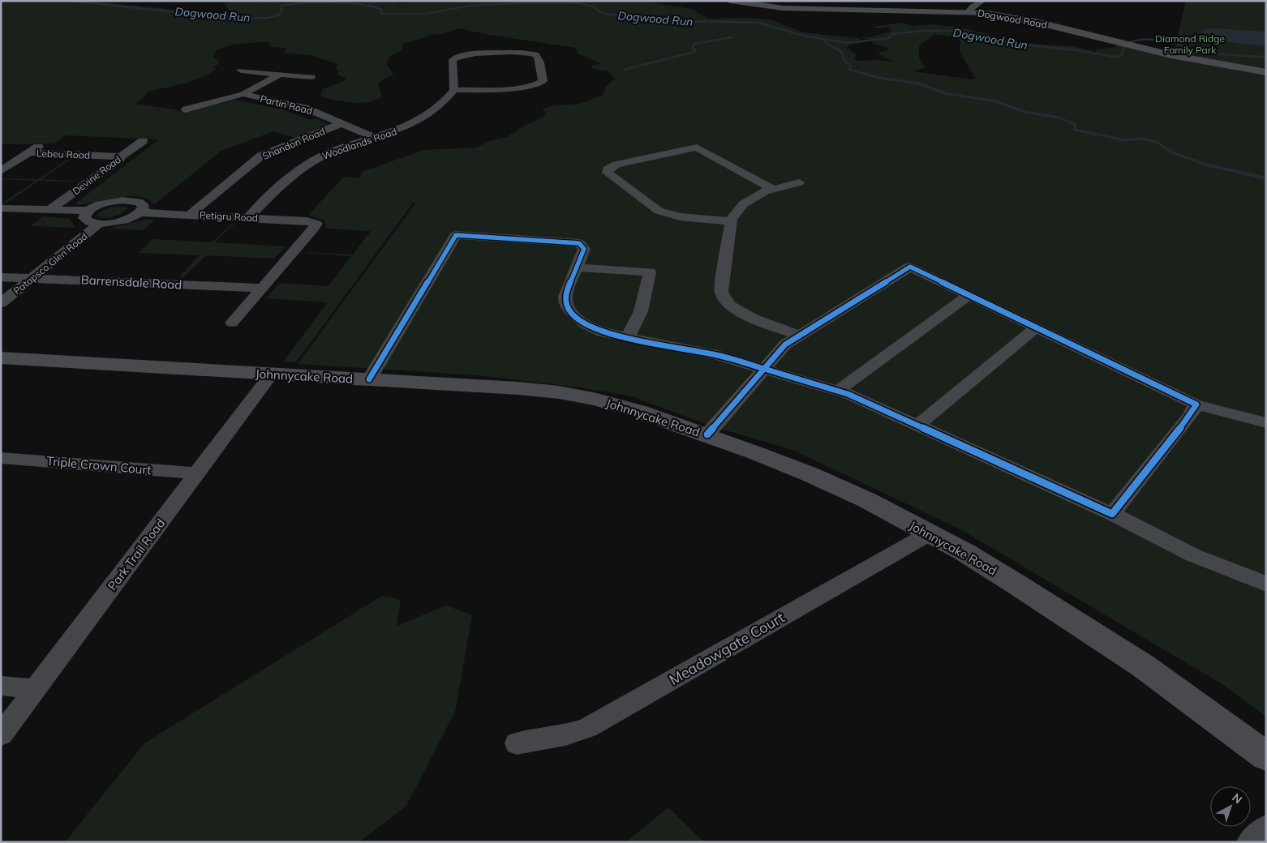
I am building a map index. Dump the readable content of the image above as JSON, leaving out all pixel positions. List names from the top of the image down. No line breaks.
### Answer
{"streets":{"street":["Dogwood Road","Partin Road","Shandon Road","Woodlands Road","Lebeu Road","Devine Road","Petigru Road","Patapsco Glen Road","Barrensdale Road","Johnnycake Road","Triple Crown Court","Park Trail Road","Meadowgate Court"]},"crossings":[["Partin Road","Shandon Road"],["Partin Road","Woodlands Road"],["Shandon Road","Petigru Road"],["Woodlands Road","Petigru Road"],["Lebeu Road","Devine Road"],["Petigru Road","Barrensdale Road"],["Patapsco Glen Road","Barrensdale Road"],["Johnnycake Road","Park Trail Road"],["Johnnycake Road","Meadowgate Court"],["Triple Crown Court","Park Trail Road"]],"water":["Dogwood Run"],"parks":["Diamond Ridge Family Park"],"north":"top right"}
